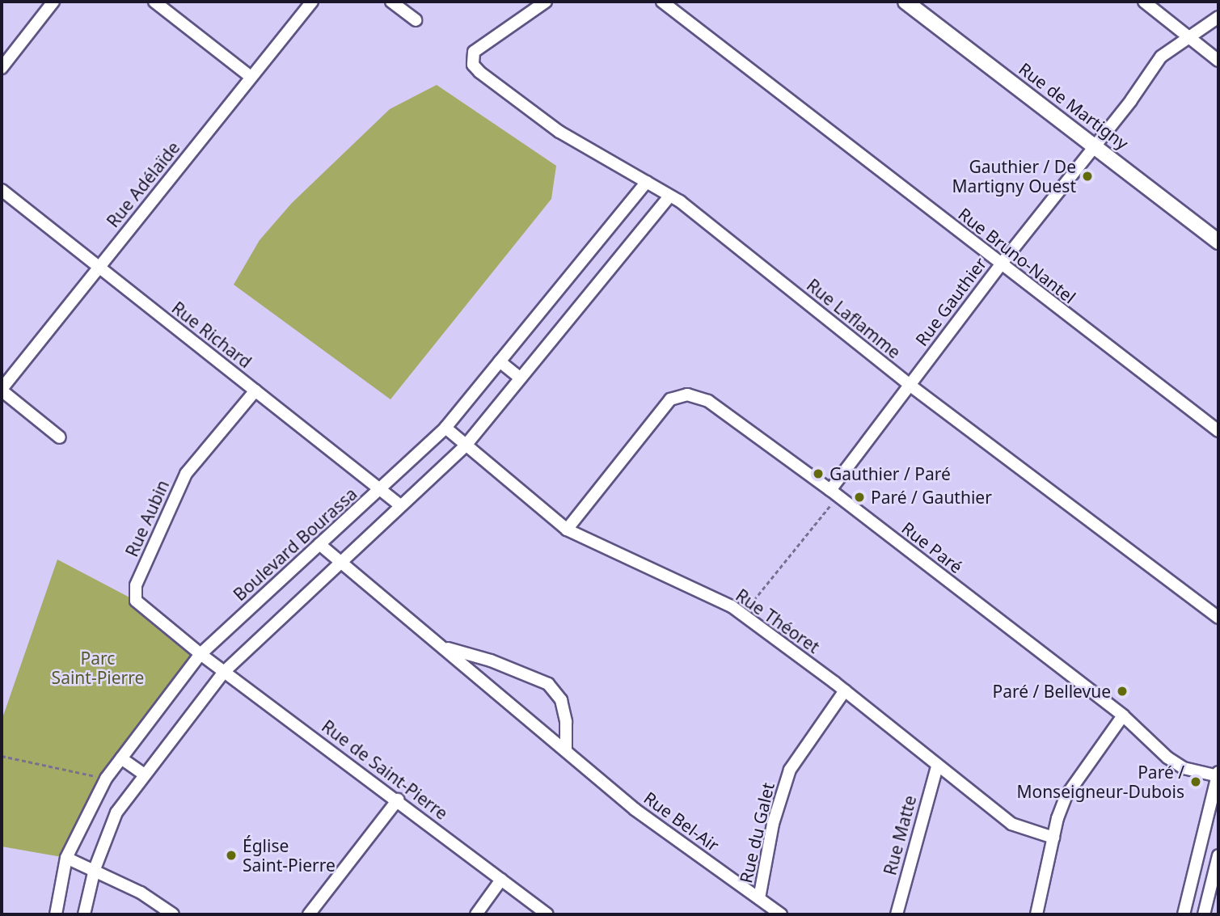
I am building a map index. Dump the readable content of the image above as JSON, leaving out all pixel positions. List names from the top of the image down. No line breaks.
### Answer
{"streets":{"main road":["Rue de Martigny"],"street":["Rue Adélaïde","Rue Bruno-Nantel","Rue Gauthier","Rue Laflamme","Rue Richard","Rue Aubin","Boulevard Bourassa","Rue Paré","Rue Théoret","Rue de Saint-Pierre","Rue Bel-Air","Rue du Galet","Rue Matte"]},"crossings":[["Rue de Martigny","Rue Gauthier"],["Rue Adélaïde","Rue Richard"],["Rue Bruno-Nantel","Rue Gauthier"],["Rue Gauthier","Rue Laflamme"],["Rue Gauthier","Rue Paré"],["Rue Laflamme","Boulevard Bourassa"],["Rue Richard","Rue Aubin"],["Rue Richard","Boulevard Bourassa"],["Rue Aubin","Boulevard Bourassa"],["Rue Aubin","Rue de Saint-Pierre"],["Boulevard Bourassa","Rue Théoret"],["Boulevard Bourassa","Rue de Saint-Pierre"],["Boulevard Bourassa","Rue Bel-Air"],["Rue Paré","Rue Théoret"],["Rue Théoret","Rue du Galet"],["Rue Théoret","Rue Matte"],["Rue Bel-Air","Rue du Galet"]],"parks":["Parc Saint-Pierre"],"places":["Gauthier / De Martigny Ouest","Gauthier / Paré","Paré / Gauthier","Paré / Bellevue","Paré / Monseigneur-Dubois","Église Saint-Pierre"]}
